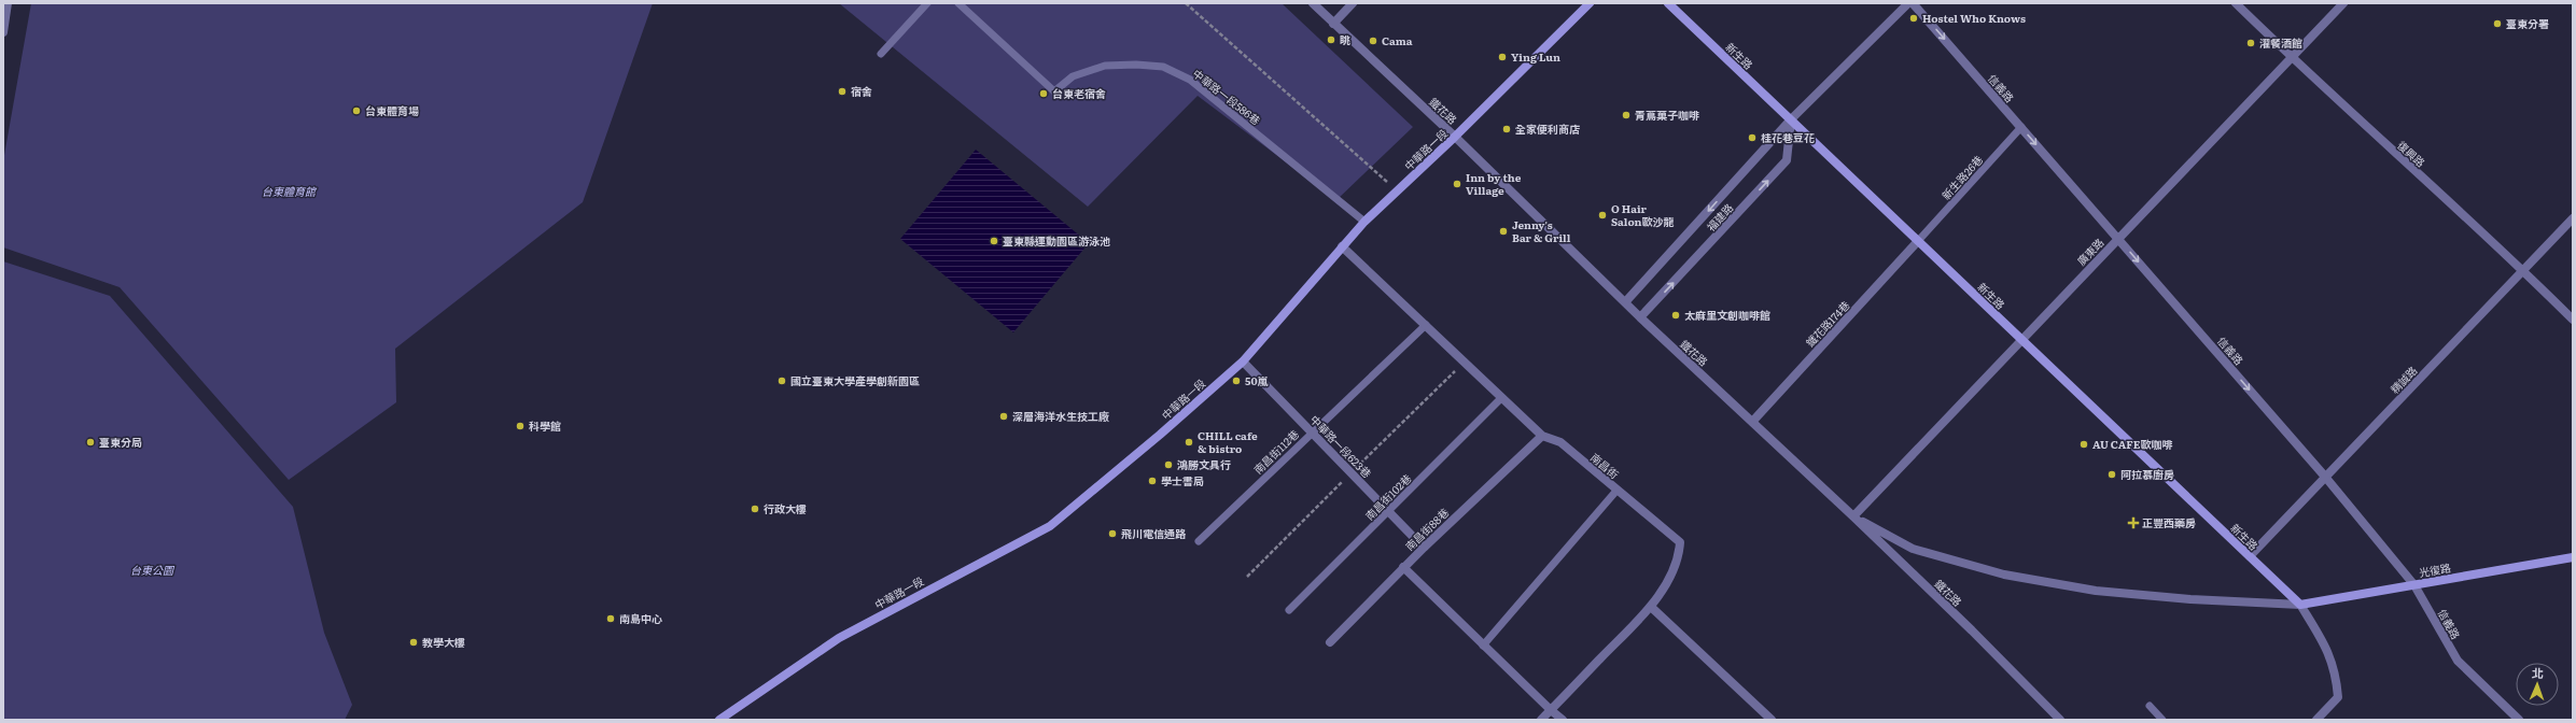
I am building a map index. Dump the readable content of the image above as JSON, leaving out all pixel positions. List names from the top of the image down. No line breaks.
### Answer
{"streets":{"street":["新生路","信義路","鐵花路","中華路一段","復興路","福建路","廣東路","鐵花路174巷","精誠路","中華路一段623巷","南昌街","南昌街88巷","光復路"],"lane":["中華路一段586巷","新生路26巷","南昌街112巷","南昌街102巷"]},"crossings":[["新生路","新生路26巷"],["新生路","福建路"],["新生路","廣東路"],["新生路","鐵花路174巷"],["新生路","精誠路"],["新生路","光復路"],["信義路","新生路26巷"],["信義路","廣東路"],["信義路","精誠路"],["信義路","光復路"],["中華路一段586巷","中華路一段"],["鐵花路","中華路一段"],["鐵花路","福建路"],["鐵花路","廣東路"],["鐵花路","鐵花路174巷"],["中華路一段","中華路一段623巷"],["中華路一段","南昌街"],["復興路","廣東路"],["復興路","精誠路"],["新生路26巷","鐵花路174巷"],["中華路一段623巷","南昌街112巷"],["中華路一段623巷","南昌街102巷"],["中華路一段623巷","南昌街88巷"],["南昌街112巷","南昌街"],["南昌街","南昌街102巷"],["南昌街","南昌街88巷"]],"one_way":["信義路"],"parks":["台東體育館","台東公園"],"places":{"other":["Hostel Who Knows","臺東分署","眺","Cama","濯餐酒館","Ying Lun","宿舍","台東老宿舍","台東體育場","青蔦菓子咖啡","全家便利商店","桂花巷豆花","Inn by the Village","O Hair Salon歐沙龍","Jenny's Bar & Grill","臺東縣運動園區游泳池","太麻里文創咖啡館","國立臺東大學產學創新園區","50嵐","深層海洋水生技工廠","科學館","臺東分局","CHILL cafe & bistro","AU CAFE歐咖啡","鴻勝文具行","阿拉慕廚房","學士書局","行政大樓","飛川電信通路","南島中心","教學大樓"],"health":["正豐西藥房"]},"north":"top"}
